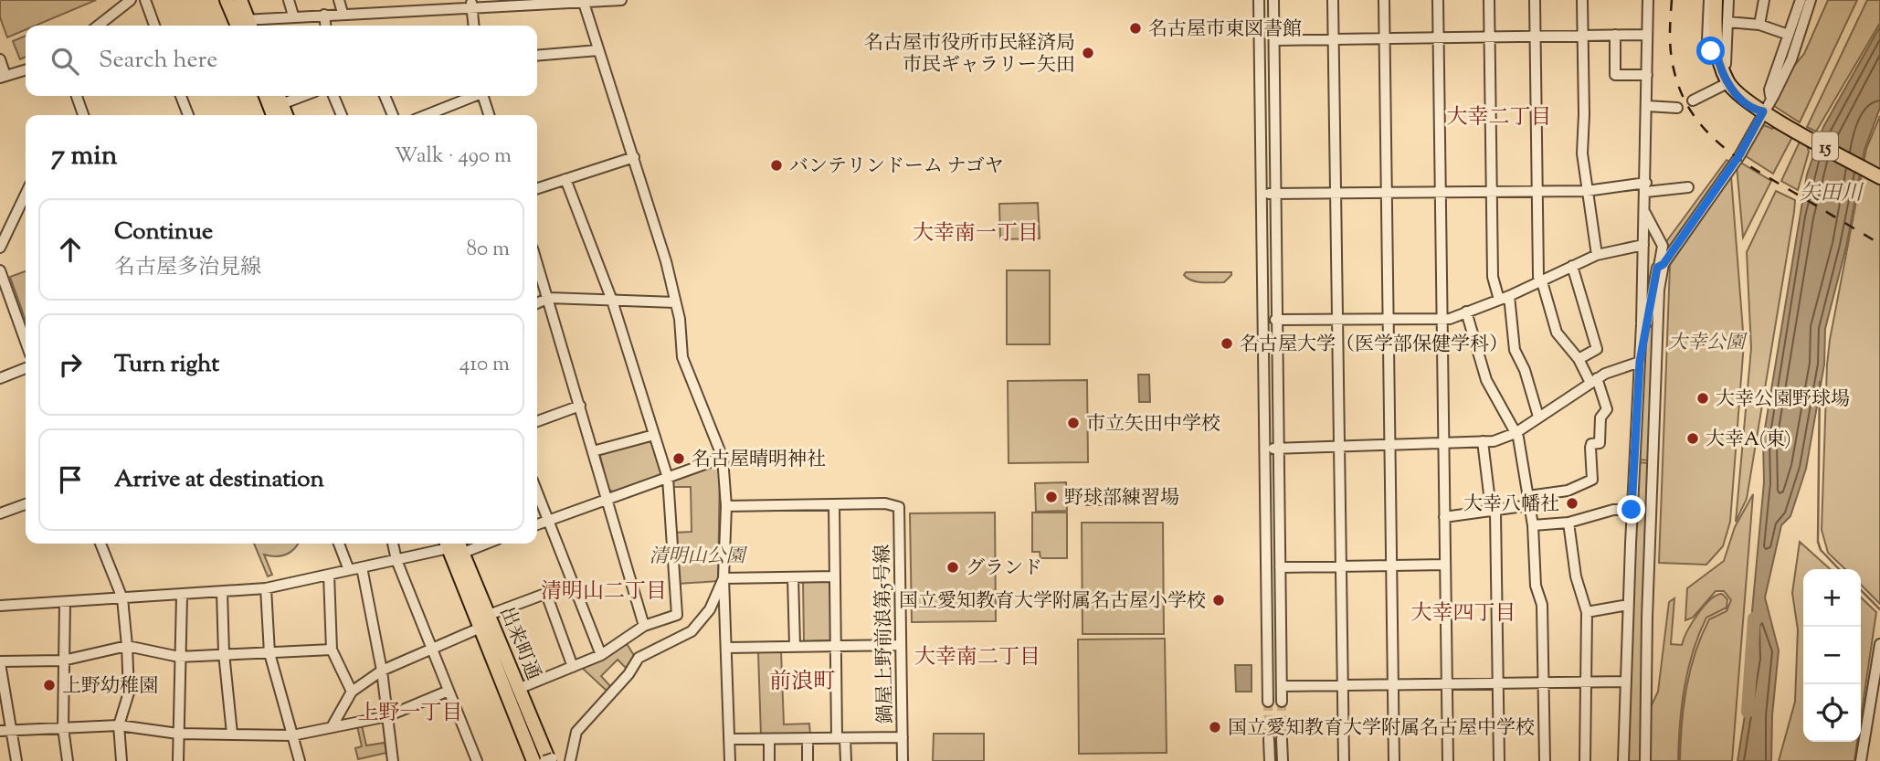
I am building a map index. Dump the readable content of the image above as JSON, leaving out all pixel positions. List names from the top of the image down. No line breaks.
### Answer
{"streets":{"main road":["15","出来町通"],"street":["鍋屋上野前浪第5号線"]},"districts":["大幸二丁目","大幸南一丁目","清明山二丁目","大幸四丁目","大幸南二丁目","前浪町","上野一丁目"],"water":["矢田川"],"parks":["大幸公園","清明山公園"],"places":["名古屋市東図書館","名古屋市役所市民経済局 市民ギャラリー矢田","バンテリンドーム ナゴヤ","名古屋大学（医学部保健学科）","大幸公園野球場","市立矢田中学校","大幸A(東)","名古屋晴明神社","野球部練習場","大幸八幡社","グランド","国立愛知教育大学附属名古屋小学校","上野幼稚園","国立愛知教育大学附属名古屋中学校"],"page":{"search":"Search here","heading":["7 min","Walk · 490 m"],"list":[["Continue","名古屋多治見線","80 m"],["Turn right","410 m"],"Arrive at destination"],"map_buttons":["+","−"]}}
